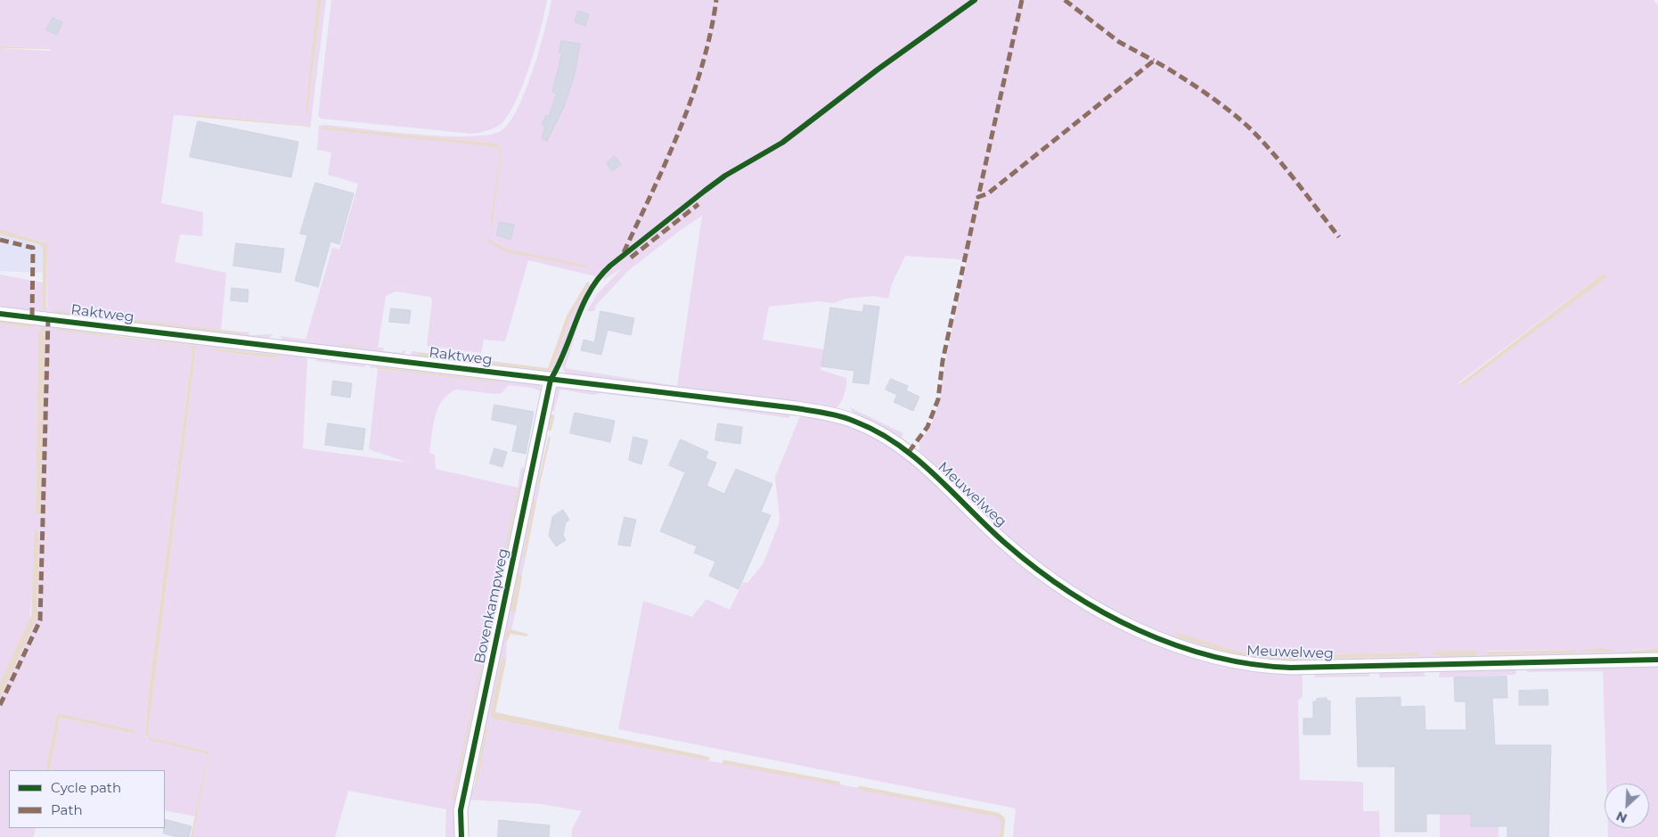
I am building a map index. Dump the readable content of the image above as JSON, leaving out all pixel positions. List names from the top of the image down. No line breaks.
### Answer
{"streets":{"street":["Raktweg","Meuwelweg","Bovenkampweg"]},"crossings":[["Raktweg","Meuwelweg"],["Raktweg","Bovenkampweg"]],"legend":["Cycle path","Path"],"north":"bottom left"}
